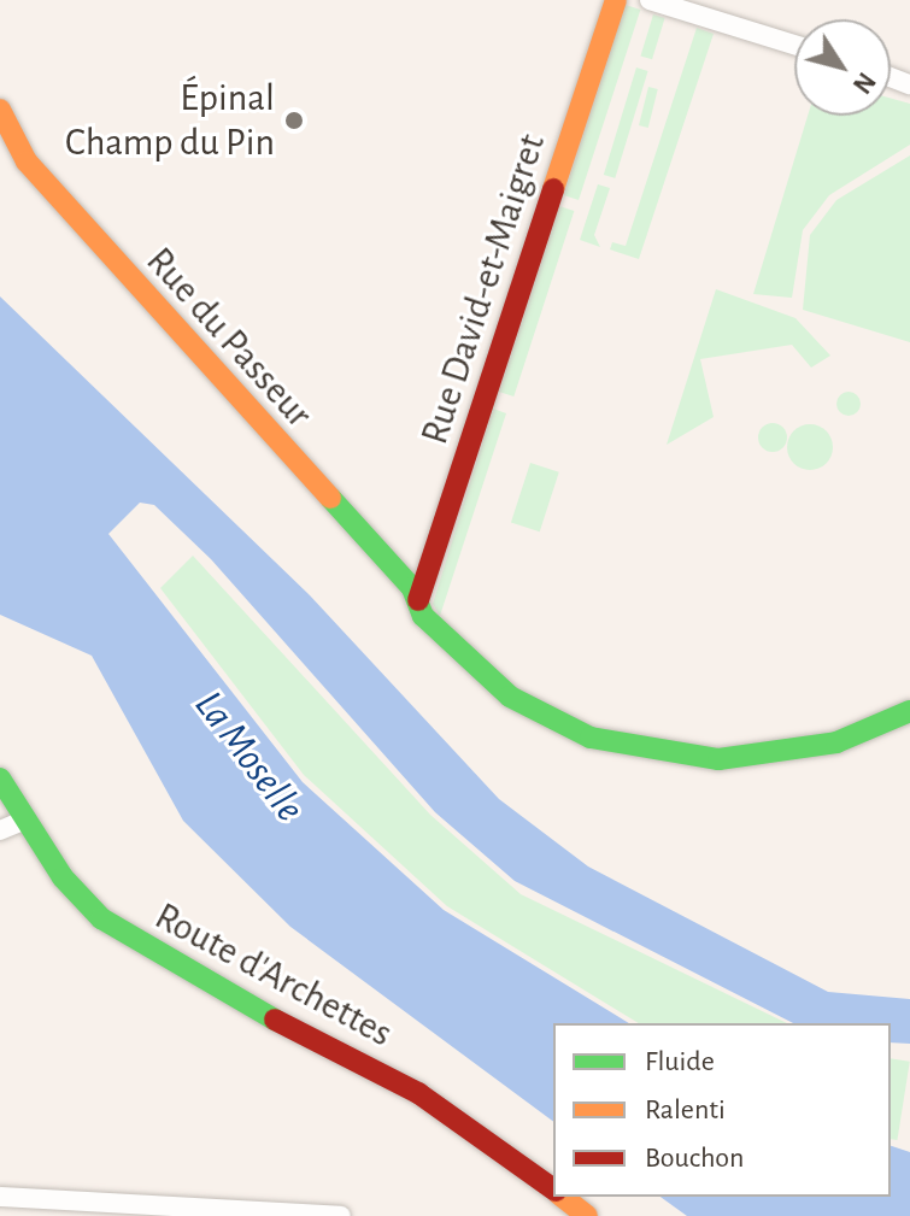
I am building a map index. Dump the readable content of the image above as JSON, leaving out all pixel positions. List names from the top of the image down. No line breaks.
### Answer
{"streets":{"street":["Rue David-et-Maigret","Rue du Passeur","Route d'Archettes"]},"crossings":[["Rue David-et-Maigret","Rue du Passeur"]],"water":["La Moselle"],"places":["Épinal Champ du Pin"],"legend":["Fluide","Ralenti","Bouchon"],"north":"bottom right"}
